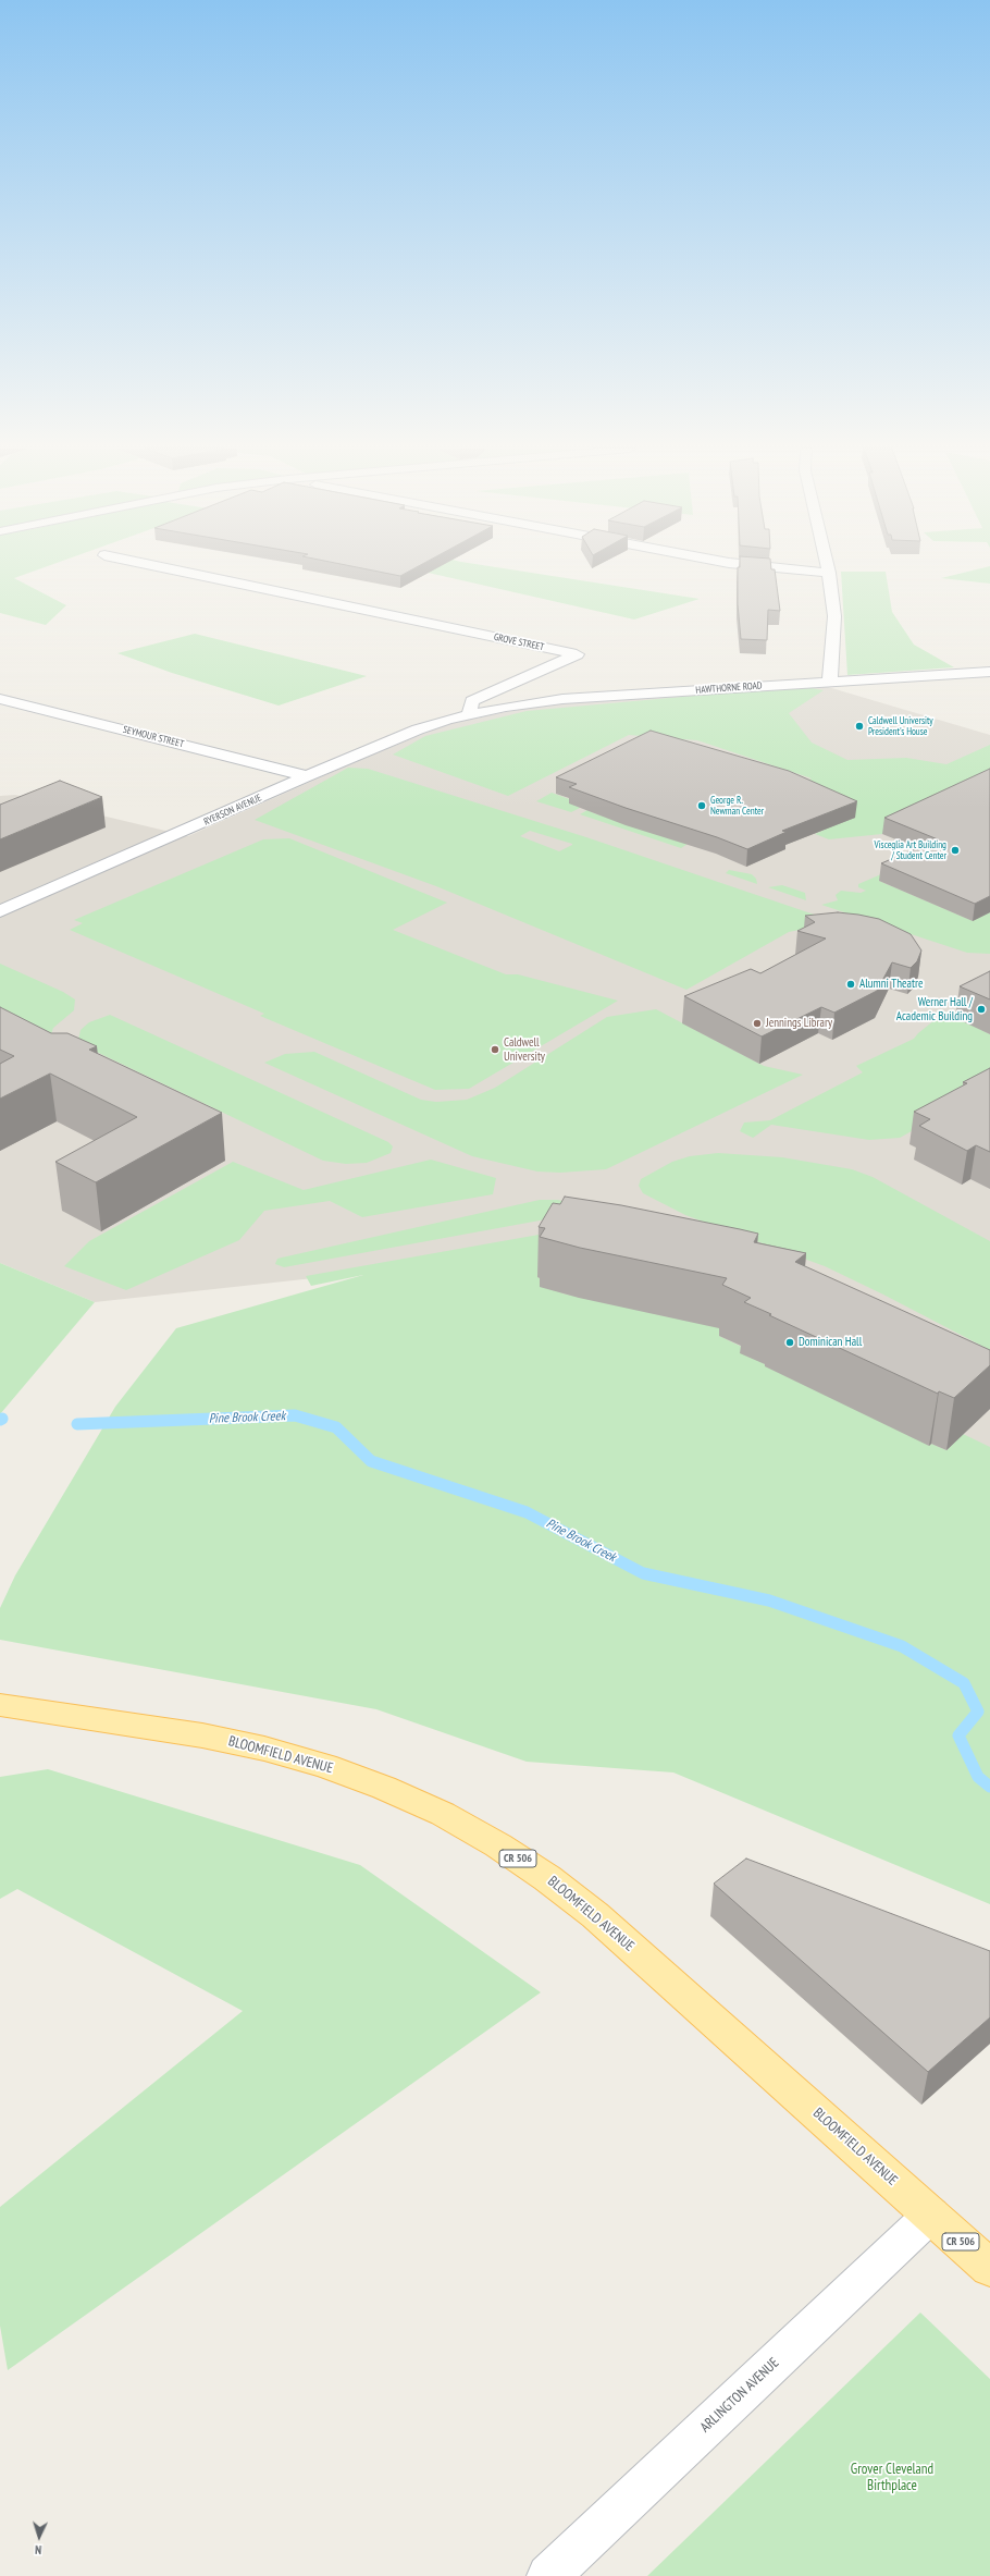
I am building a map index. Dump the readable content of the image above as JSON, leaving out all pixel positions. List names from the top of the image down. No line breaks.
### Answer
{"streets":{"main road":["BLOOMFIELD AVENUE","CR 506"],"street":["GROVE STREET","HAWTHORNE ROAD","SEYMOUR STREET","RYERSON AVENUE","ARLINGTON AVENUE"]},"crossings":[["GROVE STREET","HAWTHORNE ROAD"],["GROVE STREET","RYERSON AVENUE"],["HAWTHORNE ROAD","RYERSON AVENUE"],["SEYMOUR STREET","RYERSON AVENUE"],["BLOOMFIELD AVENUE","ARLINGTON AVENUE"]],"water":["Pine Brook Creek"],"parks":["Grover Cleveland Birthplace"],"places":["Caldwell University President's House","George R. Newman Center","Visceglia Art Building / Student Center","Alumni Theatre","Werner Hall / Academic Building","Jennings Library","Caldwell University","Dominican Hall"],"north":"bottom"}
